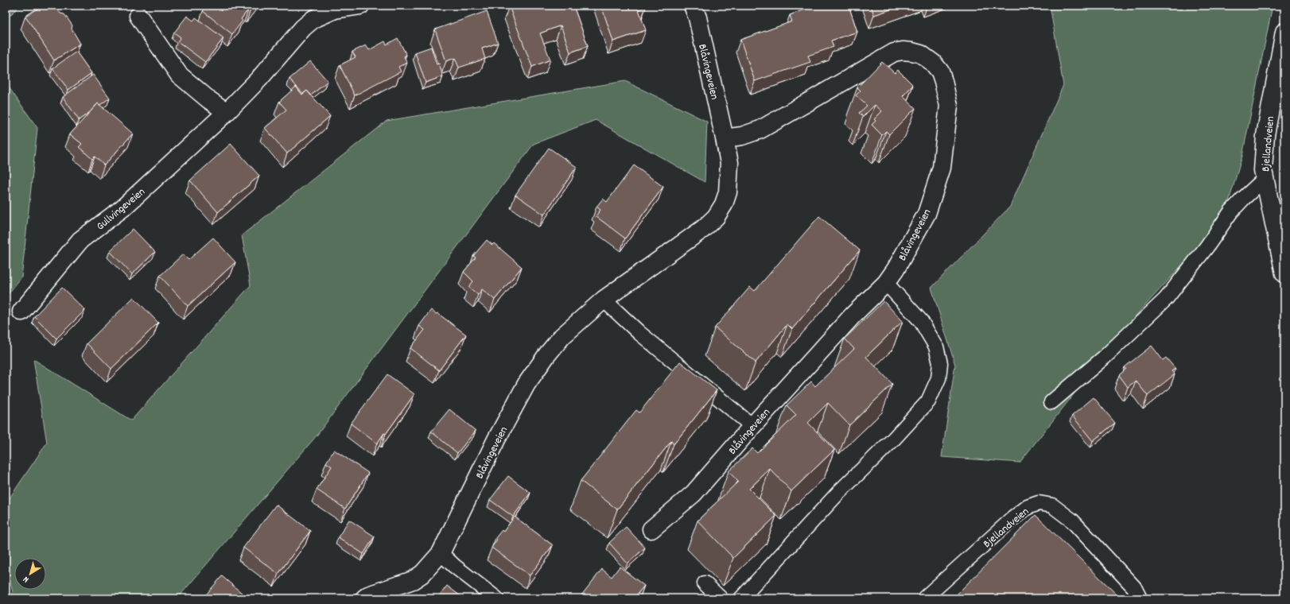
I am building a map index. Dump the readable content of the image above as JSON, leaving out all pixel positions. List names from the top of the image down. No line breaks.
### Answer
{"streets":{"street":["Blåvingeveien","Bjellandveien","Gullvingeveien"]},"north":"bottom left"}
